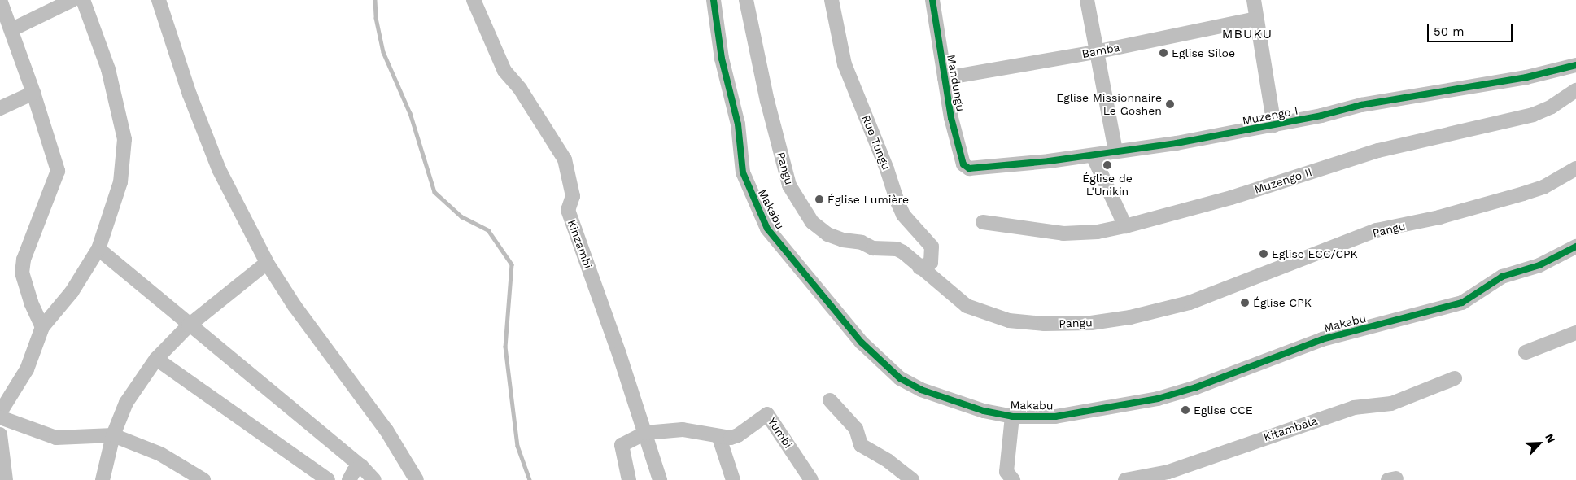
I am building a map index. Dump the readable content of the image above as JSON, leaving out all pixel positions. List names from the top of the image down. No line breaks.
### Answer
{"streets":{"street":["Bamba","Mandungu","Muzengo I","Rue Tungu","Pangu","Muzengo II","Makabu","Kinzambi","Kitambala","Yumbi"]},"crossings":[["Bamba","Mandungu"],["Mandungu","Muzengo I"],["Rue Tungu","Pangu"],["Kinzambi","Yumbi"]],"districts":["MBUKU"],"places":["Eglise Siloe","Eglise Missionnaire Le Goshen","Église de L'Unikin","Église Lumière","Eglise ECC/CPK","Église CPK","Eglise CCE"],"scale_bar":"50 m","north":"top right"}
